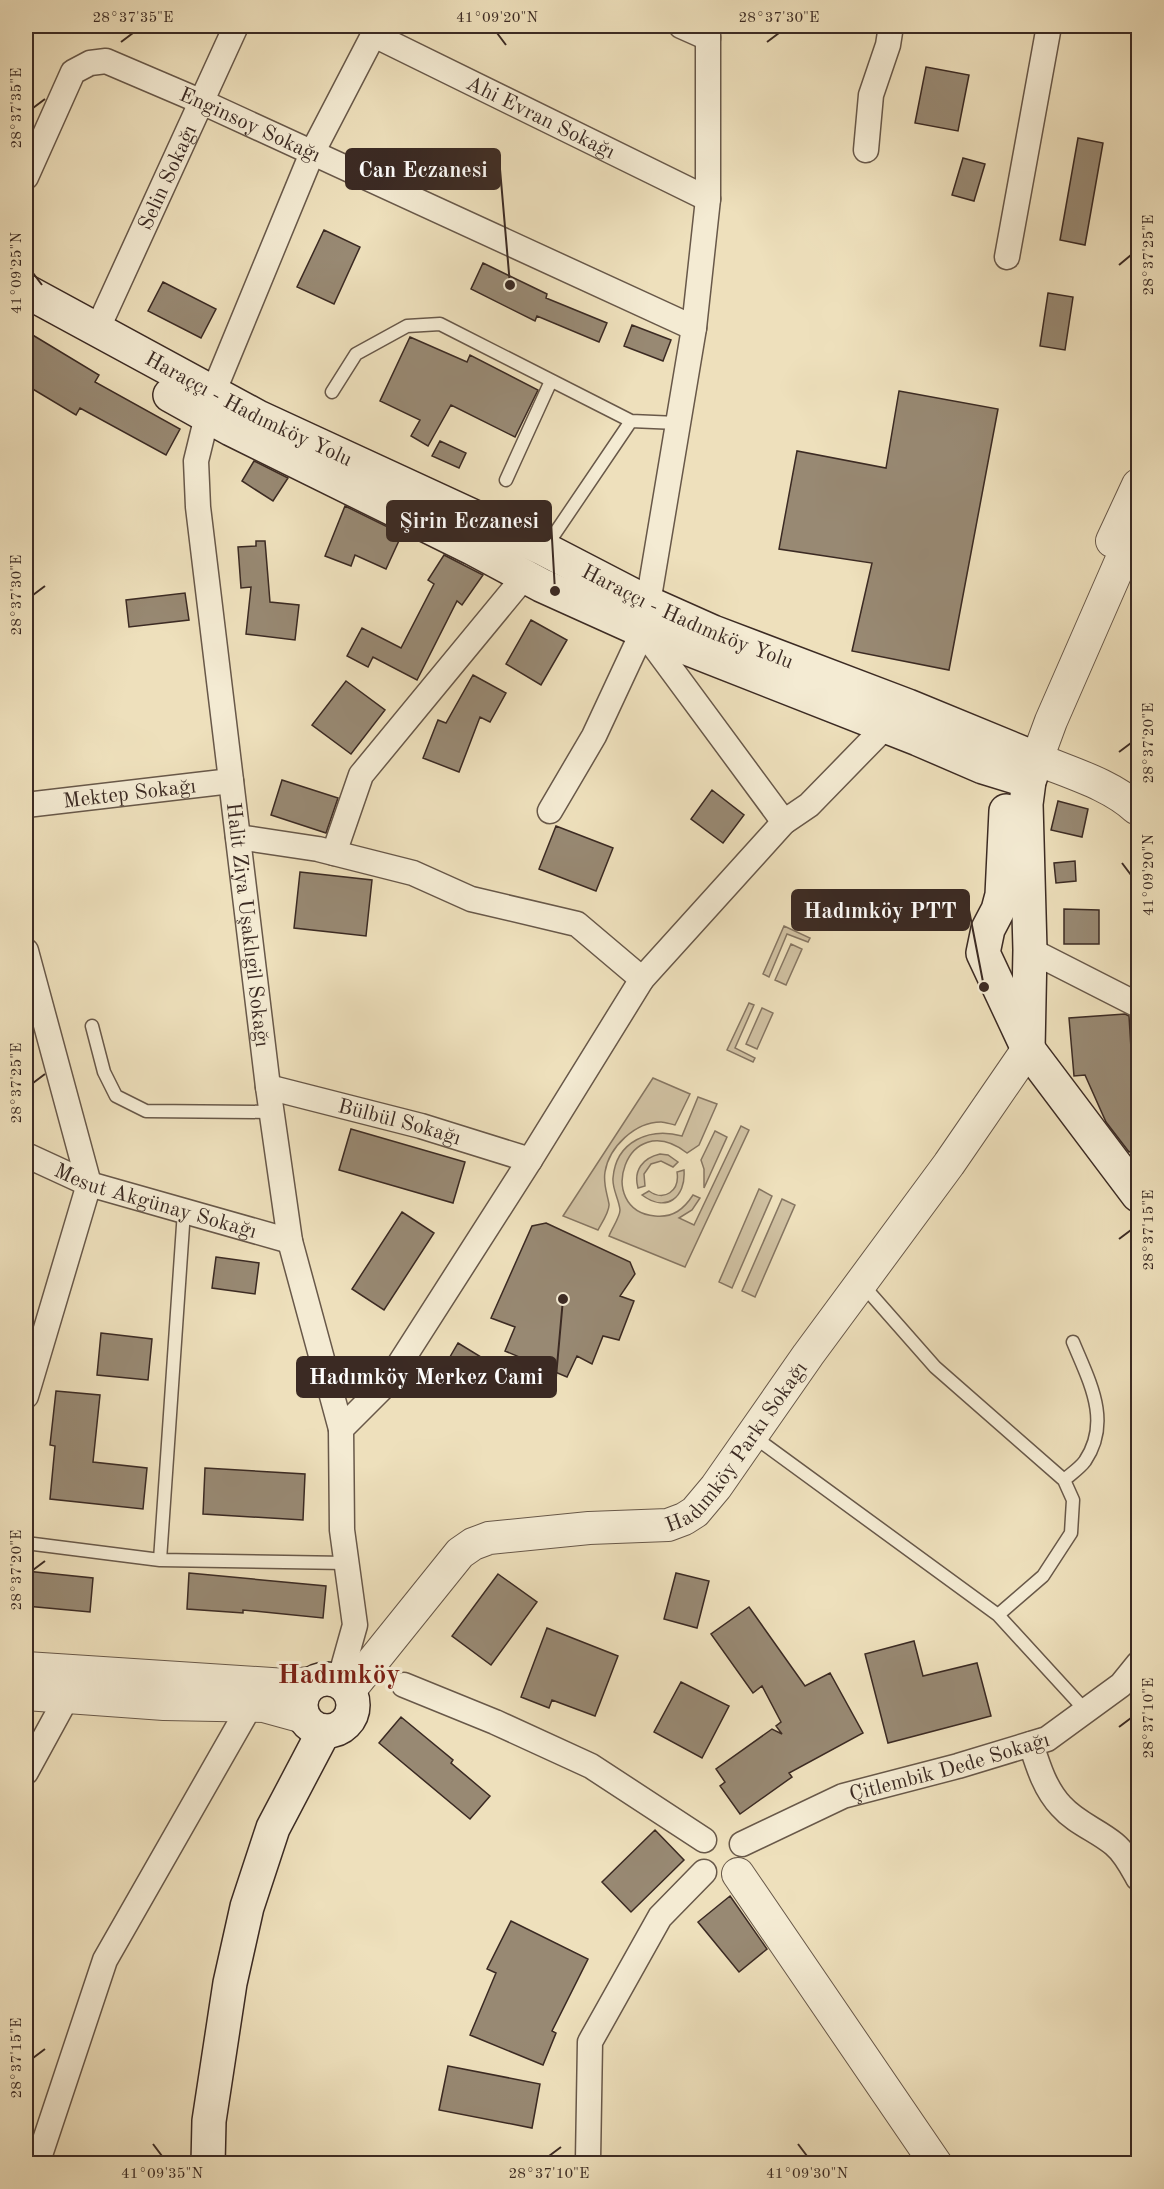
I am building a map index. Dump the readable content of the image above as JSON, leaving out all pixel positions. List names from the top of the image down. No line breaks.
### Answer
{"streets":{"main road":["Haraççı - Hadımköy Yolu"],"street":["Ahi Evran Sokağı","Enginsoy Sokağı","Selin Sokağı","Mektep Sokağı","Halit Ziya Uşaklıgil Sokağı","Bülbül Sokağı","Mesut Akgünay Sokağı","Hadımköy Parkı Sokağı","Çitlembik Dede Sokağı"]},"crossings":[["Ahi Evran Sokağı","Halit Ziya Uşaklıgil Sokağı"],["Enginsoy Sokağı","Selin Sokağı"],["Enginsoy Sokağı","Halit Ziya Uşaklıgil Sokağı"],["Selin Sokağı","Haraççı - Hadımköy Yolu"],["Haraççı - Hadımköy Yolu","Halit Ziya Uşaklıgil Sokağı"],["Mektep Sokağı","Halit Ziya Uşaklıgil Sokağı"],["Halit Ziya Uşaklıgil Sokağı","Bülbül Sokağı"],["Halit Ziya Uşaklıgil Sokağı","Mesut Akgünay Sokağı"],["Halit Ziya Uşaklıgil Sokağı","Hadımköy Parkı Sokağı"]],"districts":["Hadımköy"],"places":["Can Eczanesi","Şirin Eczanesi","Hadımköy PTT","Hadımköy Merkez Cami"],"coordinates":["28°37'35\"E","41°09'20\"N","28°37'30\"E","28°37'25\"E","41°09'25\"N","28°37'20\"E","28°37'15\"E","28°37'10\"E","41°09'35\"N","41°09'30\"N"]}
